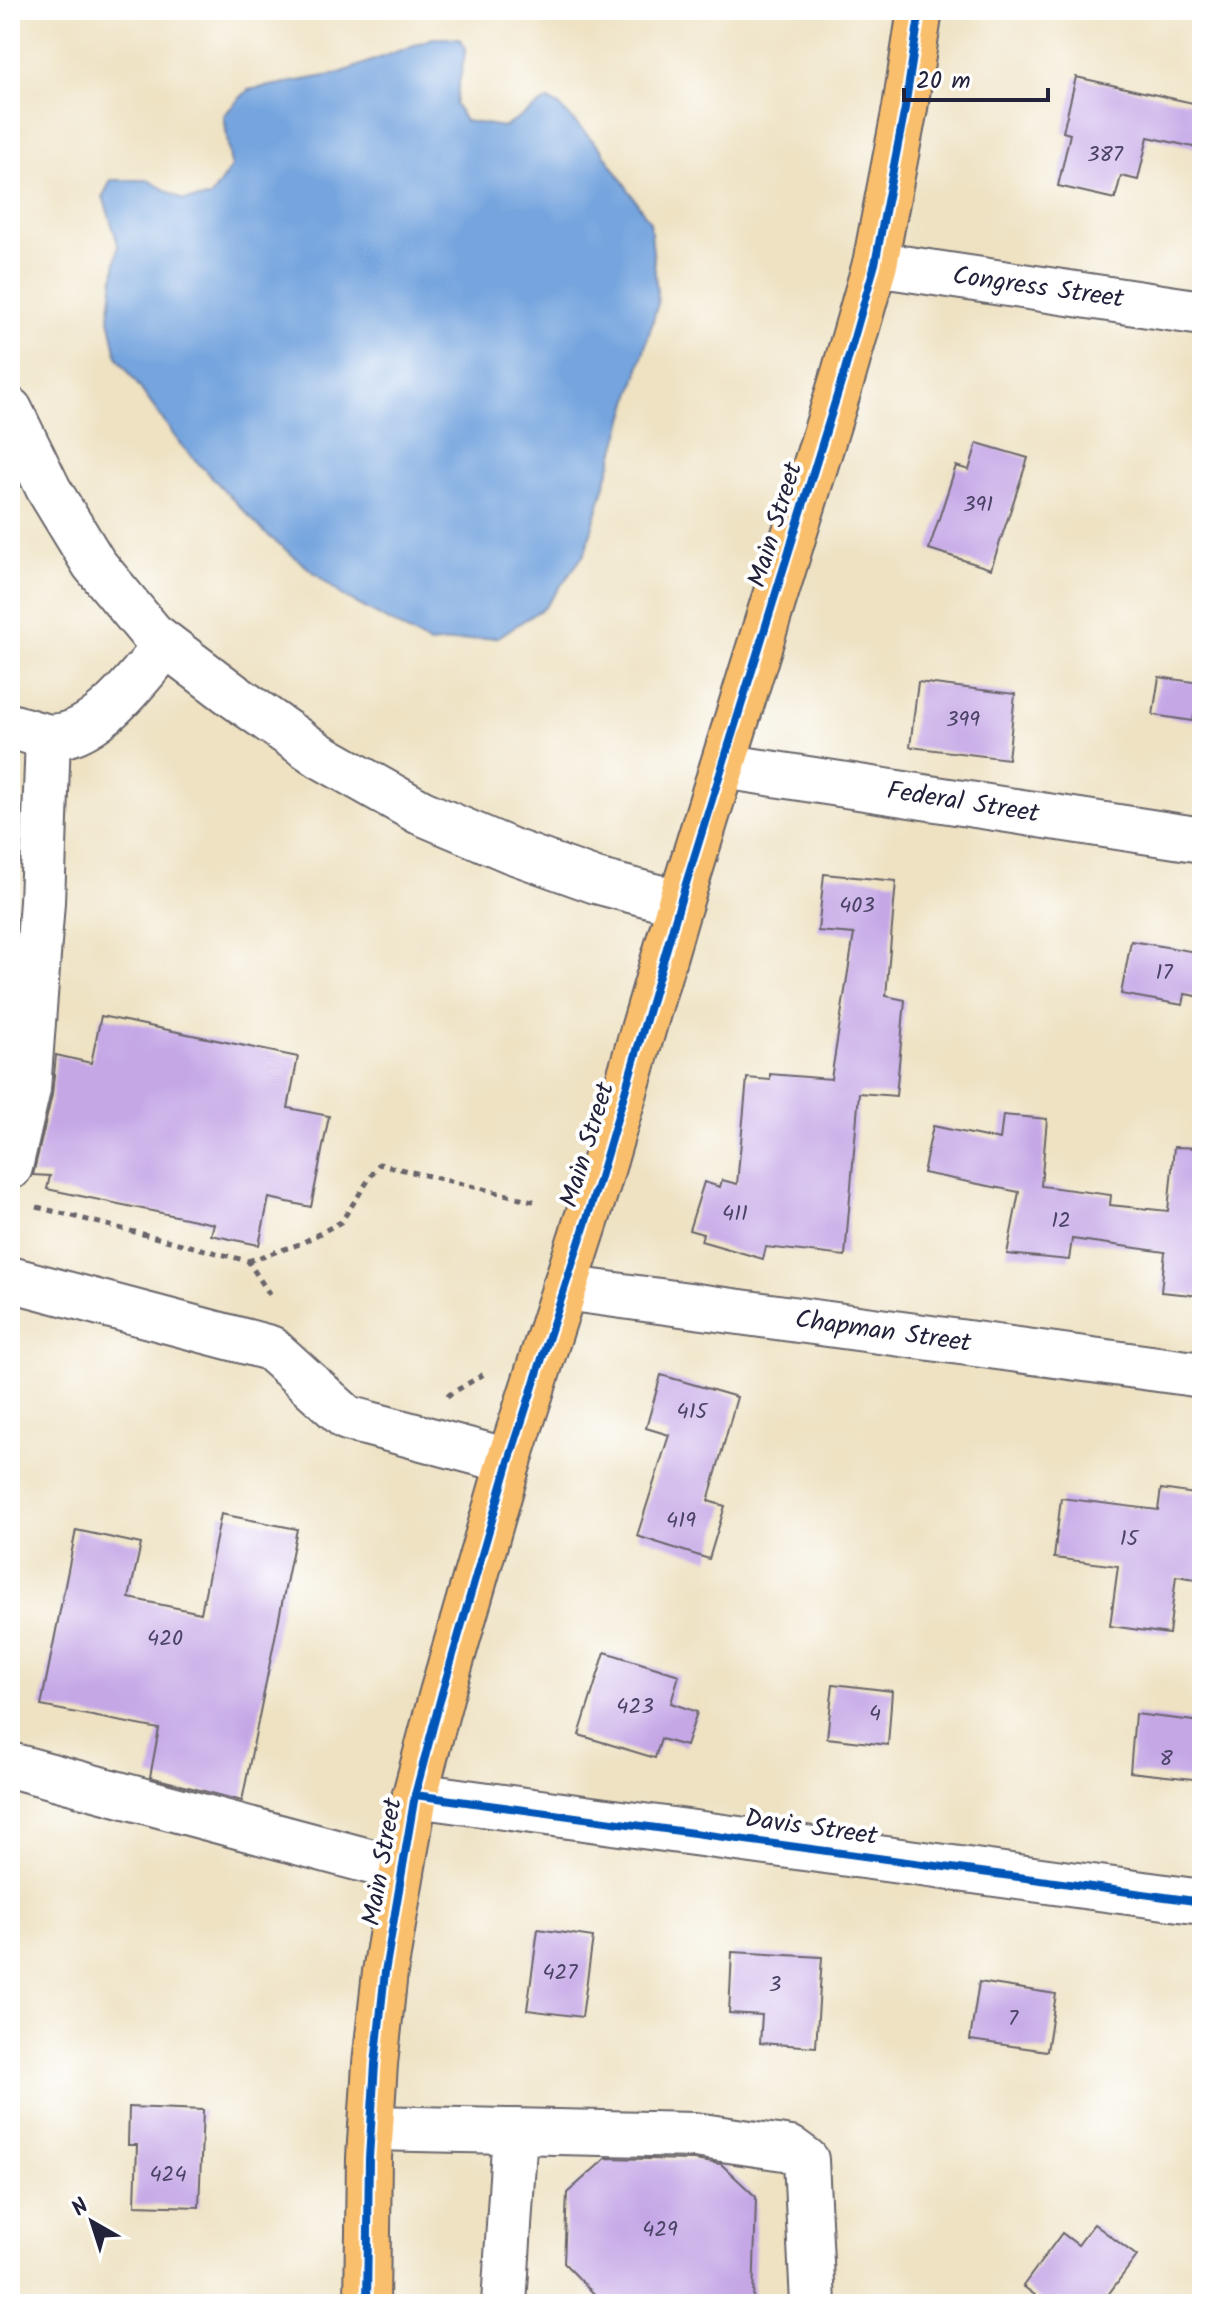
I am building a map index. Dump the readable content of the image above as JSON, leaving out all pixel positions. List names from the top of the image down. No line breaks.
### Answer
{"streets":{"main road":["Main Street"],"street":["Congress Street","Federal Street","Chapman Street","Davis Street"]},"crossings":[["Congress Street","Main Street"],["Main Street","Federal Street"],["Main Street","Chapman Street"],["Main Street","Davis Street"]],"house_numbers":["387","391","399","403","17","411","12","415","419","15","420","423","4","8","427","3","7","424","429"],"scale_bar":"20 m","north":"top left"}
